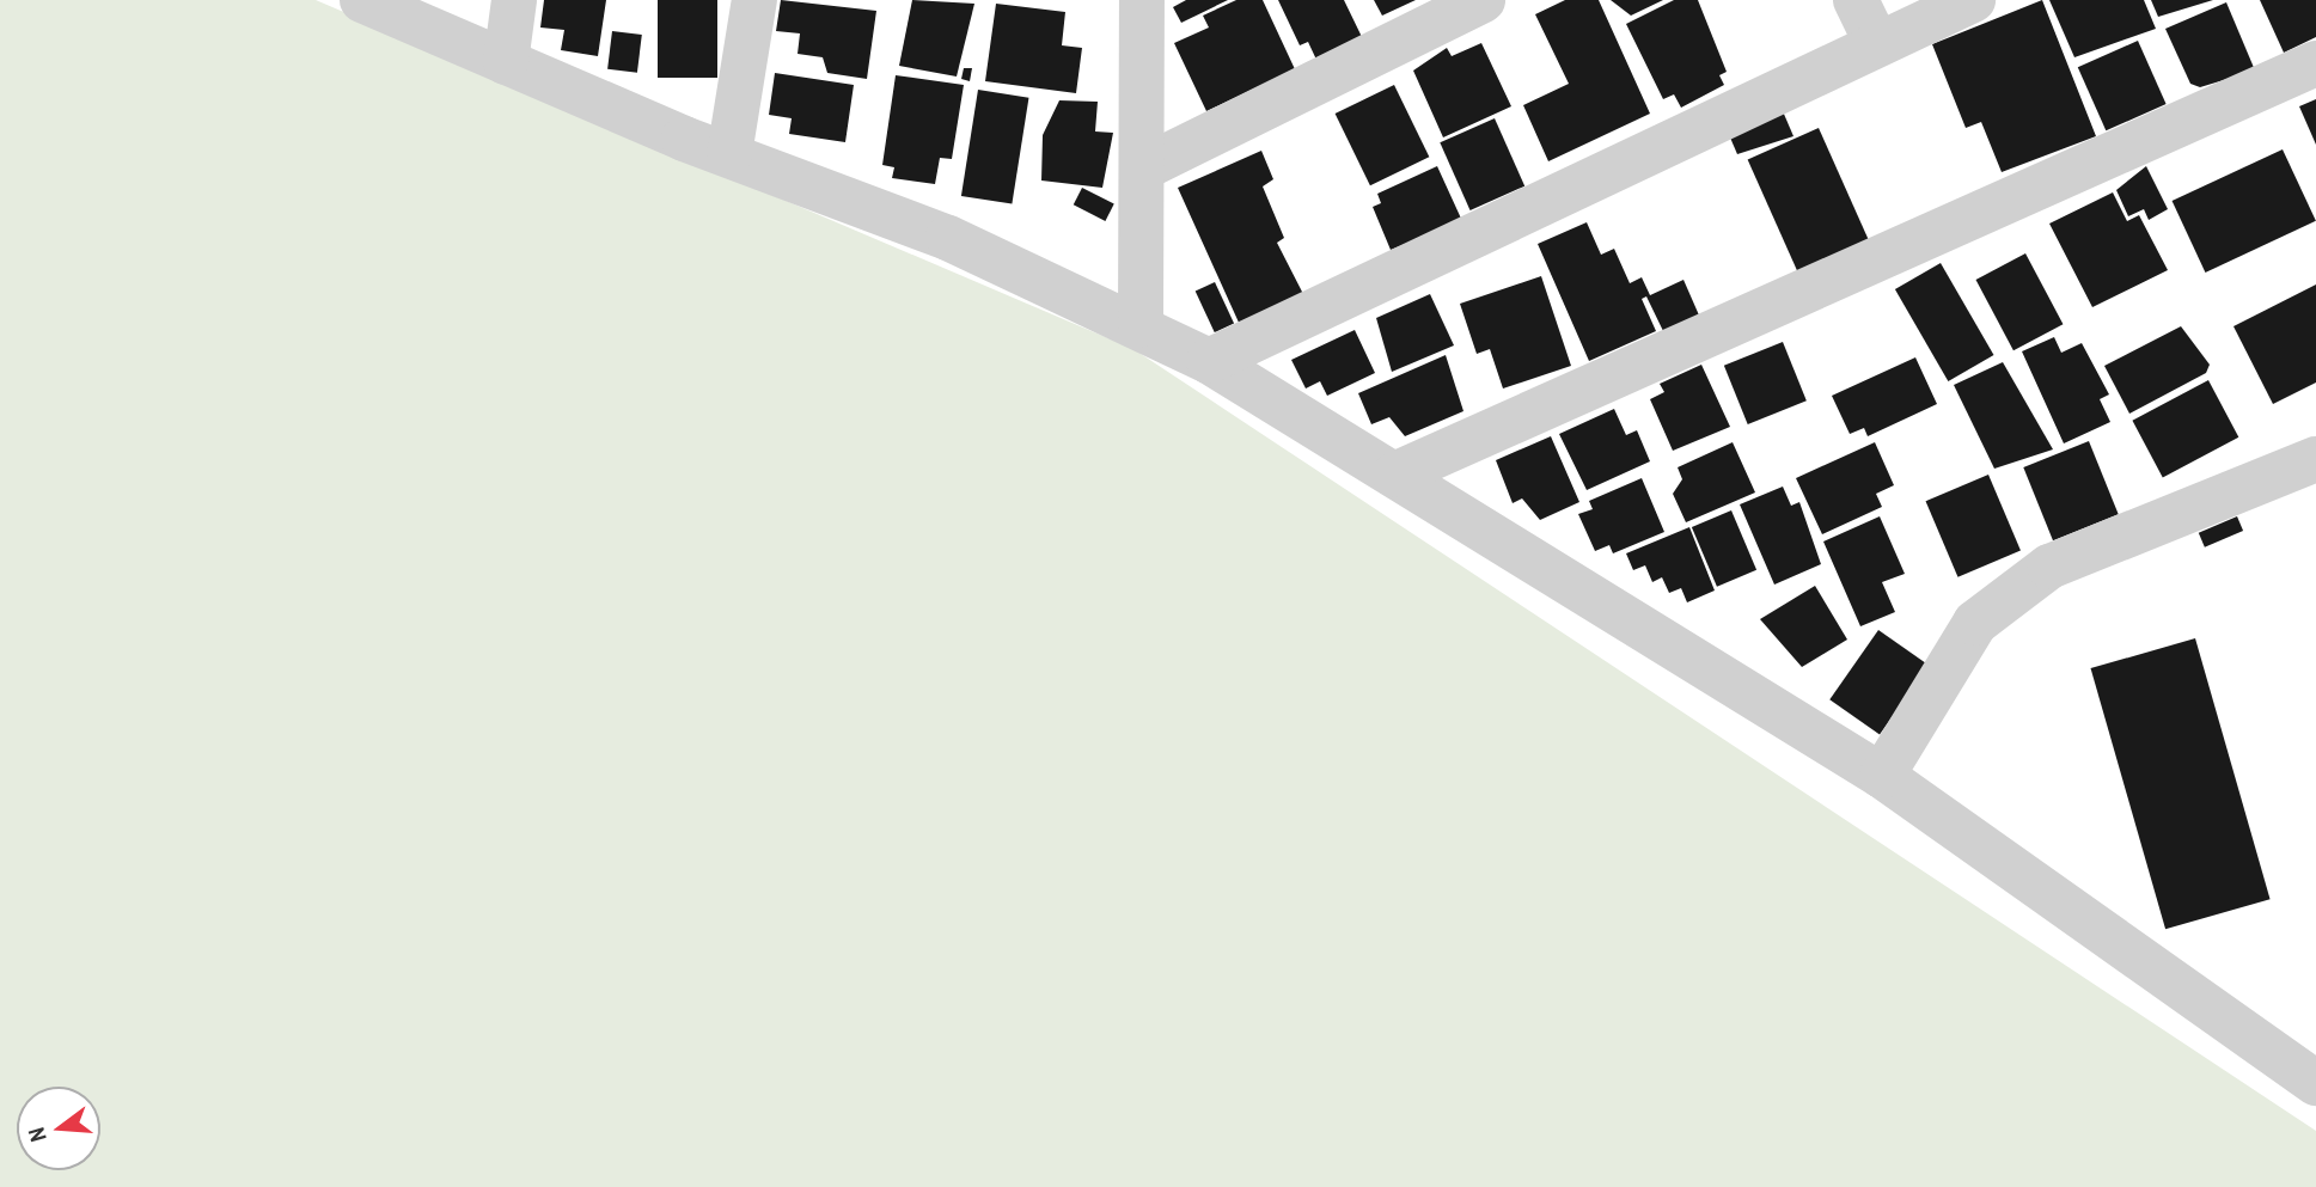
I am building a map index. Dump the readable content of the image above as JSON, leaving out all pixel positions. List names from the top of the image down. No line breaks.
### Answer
{"north":"left"}
